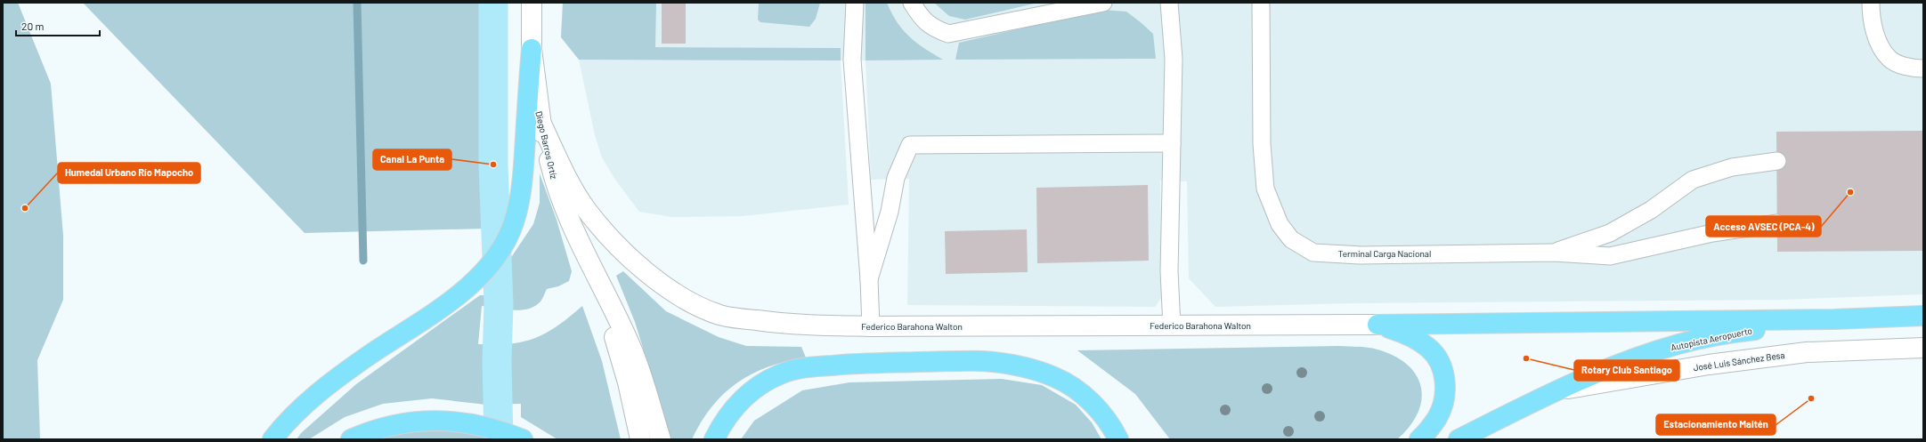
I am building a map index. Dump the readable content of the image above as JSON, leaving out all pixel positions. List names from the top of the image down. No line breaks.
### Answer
{"streets":{"highway":["Autopista Aeropuerto"],"street":["Diego Barros Ortíz","Federico Barahona Walton","José Luis Sánchez Besa"],"lane":["Terminal Carga Nacional"]},"crossings":[["Diego Barros Ortíz","Federico Barahona Walton"],["Autopista Aeropuerto","José Luis Sánchez Besa"]],"places":["Canal La Punta","Acceso AVSEC (PCA-4)","Humedal Urbano Río Mapocho","Rotary Club Santiago","Estacionamiento Maitén"],"scale_bar":"20 m"}
